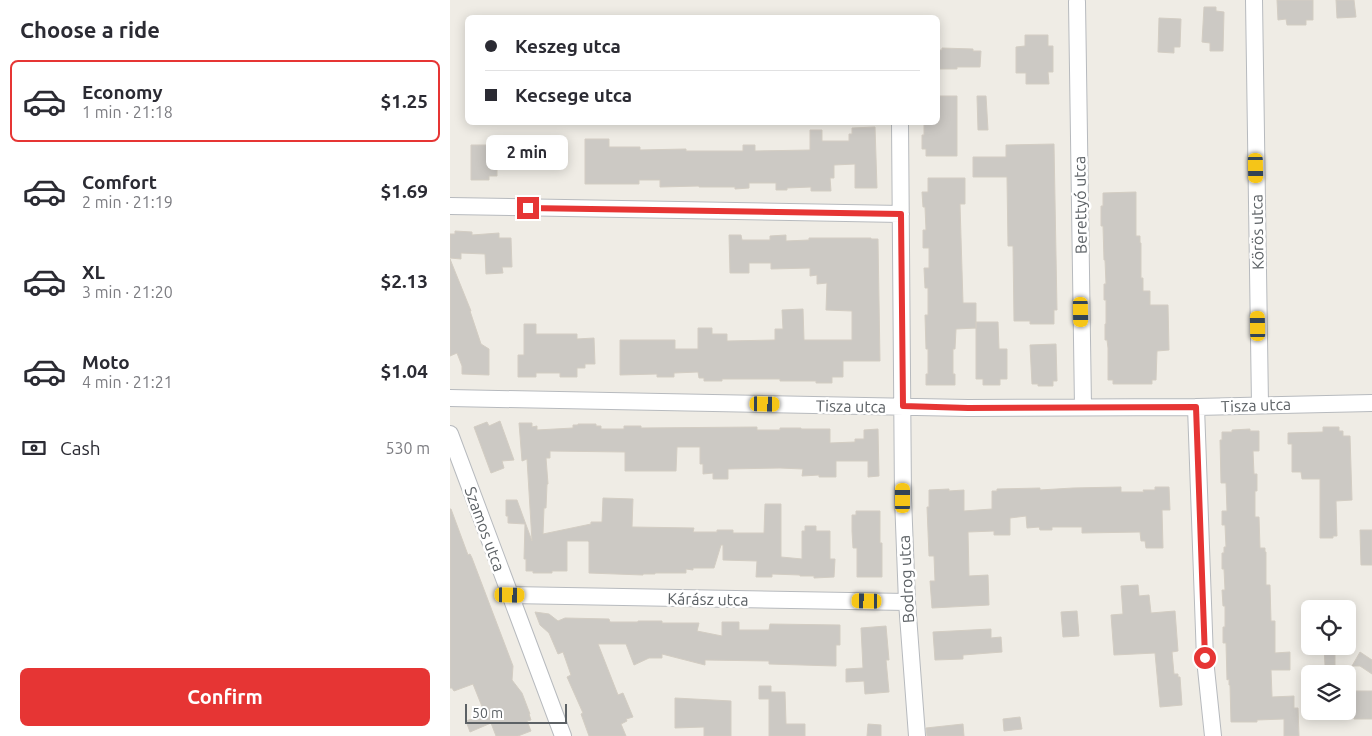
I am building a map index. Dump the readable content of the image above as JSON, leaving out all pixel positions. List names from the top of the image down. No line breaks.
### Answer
{"streets":{"street":["Berettyó utca","Körös utca","Tisza utca","Szamos utca","Bodrog utca","Kárász utca"]},"crossings":[["Berettyó utca","Tisza utca"],["Körös utca","Tisza utca"],["Tisza utca","Bodrog utca"],["Szamos utca","Kárász utca"],["Bodrog utca","Kárász utca"]],"scale_bar":"50 m","page":{"heading":"Choose a ride","banner":["Keszeg utca","Kecsege utca"],"list":[{"name":"Economy","note":"1 min · 21:18","value":"$1.25"},{"name":"Comfort","note":"2 min · 21:19","value":"$1.69"},{"name":"XL","note":"3 min · 21:20","value":"$2.13"},{"name":"Moto","note":"4 min · 21:21","value":"$1.04"}],"bubble":"2 min","pay":["Cash","530 m"],"buttons":"Confirm","scale":"50 m"}}
